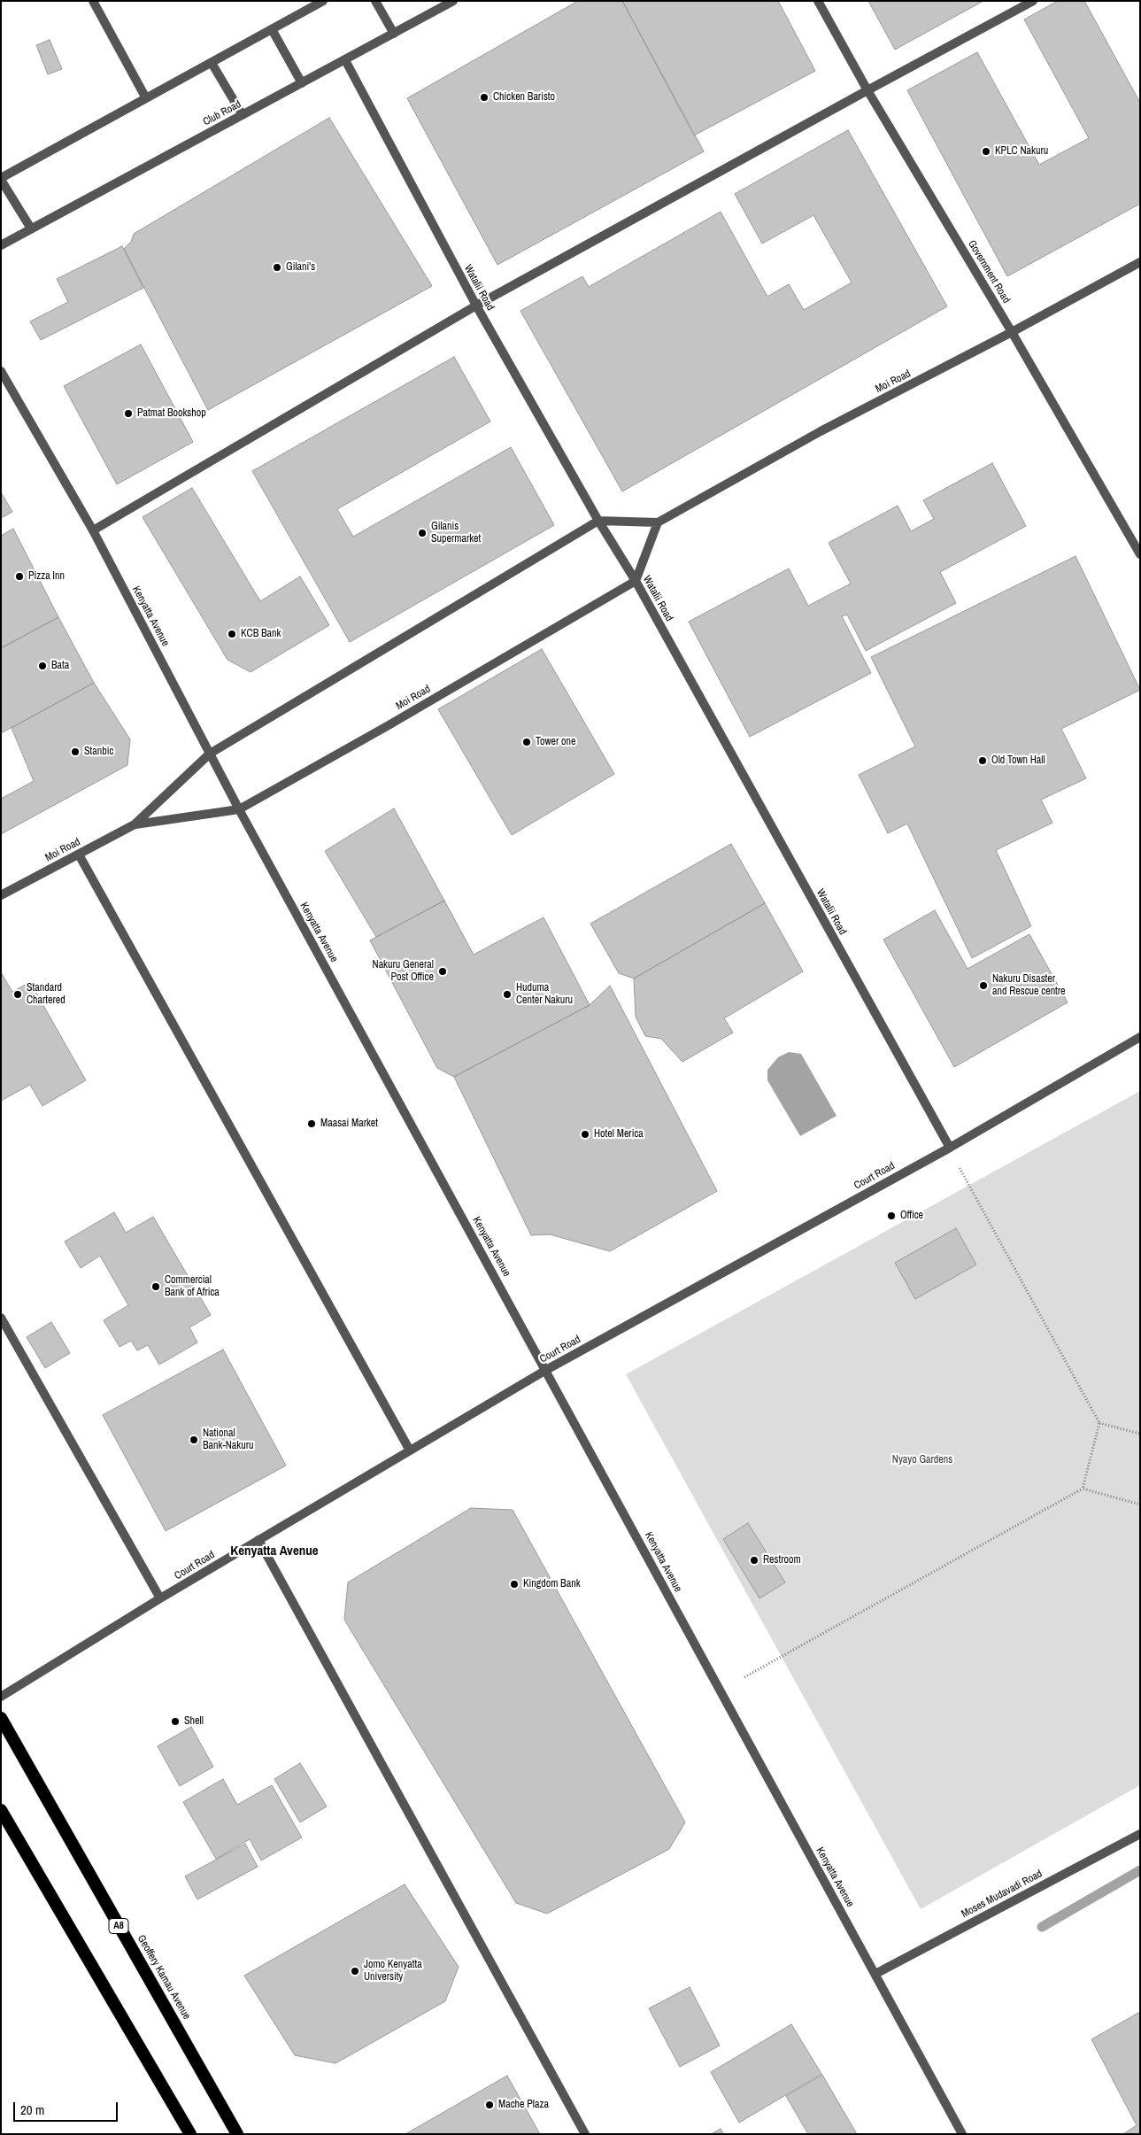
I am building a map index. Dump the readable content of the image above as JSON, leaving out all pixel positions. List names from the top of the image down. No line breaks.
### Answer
{"streets":{"highway":["A8","Geoffery Kamau Avenue"],"street":["Club Road","Government Road","Watalii Road","Moi Road","Kenyatta Avenue","Court Road","Moses Mudavadi Road"]},"crossings":[["Club Road","Watalii Road"],["Government Road","Moi Road"],["Watalii Road","Moi Road"],["Watalii Road","Court Road"],["Moi Road","Kenyatta Avenue"],["Kenyatta Avenue","Court Road"],["Kenyatta Avenue","Moses Mudavadi Road"]],"districts":["Kenyatta Avenue"],"parks":["Nyayo Gardens"],"places":["Chicken Baristo","KPLC Nakuru","Gilani's","Patmat Bookshop","Gilanis Supermarket","Pizza Inn","KCB Bank","Bata","Tower one","Stanbic","Old Town Hall","Nakuru General Post Office","Nakuru Disaster and Rescue centre","Standard Chartered","Huduma Center Nakuru","Maasai Market","Hotel Merica","Office","Commercial Bank of Africa","National Bank-Nakuru","Restroom","Kingdom Bank","Shell","Jomo Kenyatta University","Mache Plaza"],"scale_bar":"20 m"}
